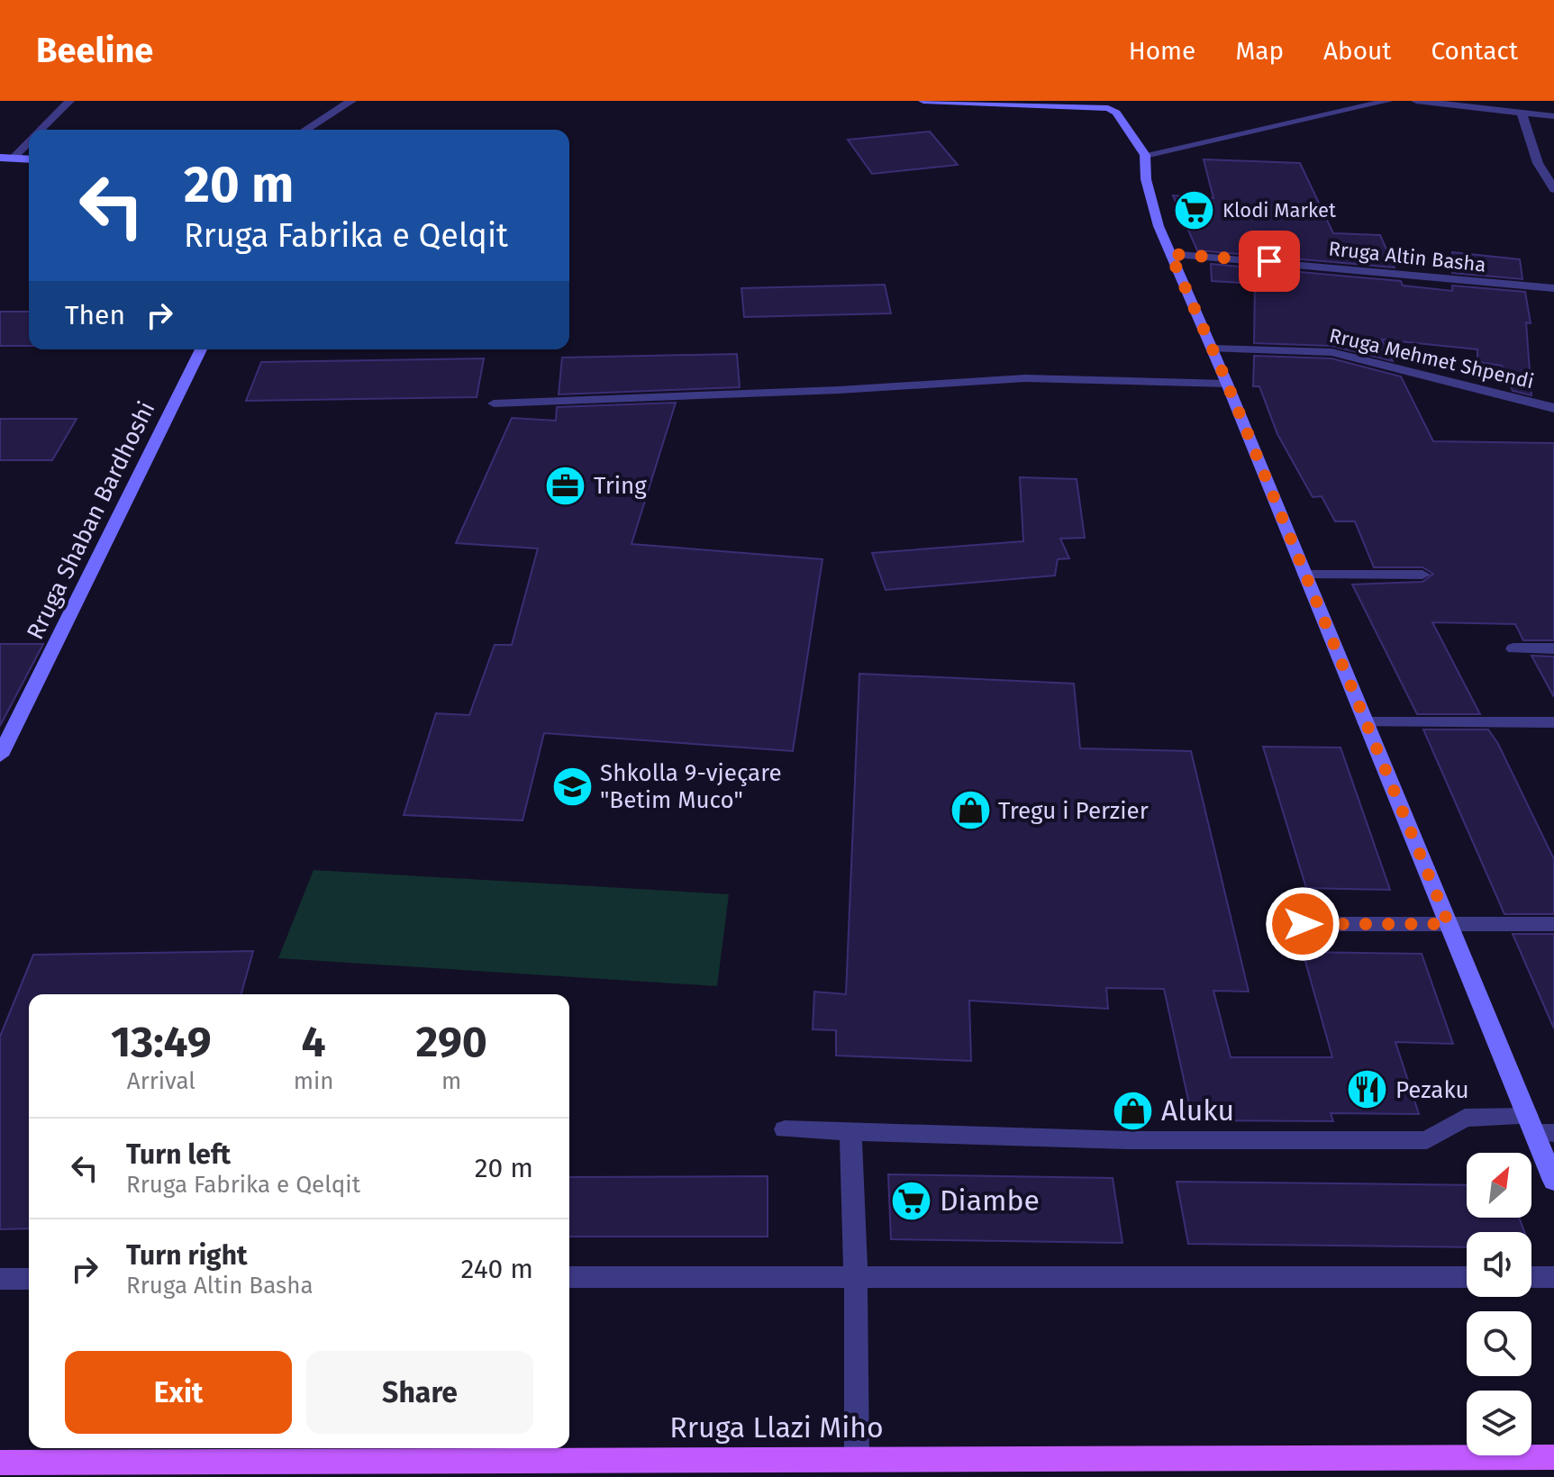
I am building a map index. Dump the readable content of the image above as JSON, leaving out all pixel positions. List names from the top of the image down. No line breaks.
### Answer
{"streets":{"main road":["Rruga Llazi Miho"],"street":["Rruga Altin Basha","Rruga Mehmet Shpendi","Rruga Shaban Bardhoshi"]},"places":{"supermarket":["Klodi Market","Diambe"],"office":["Tring"],"school or university":["Shkolla 9-vjeçare \"Betim Muco\""],"shop":["Tregu i Perzier","Aluku"],"restaurant":["Pezaku"]},"north":"top right","page":{"header":"Beeline","nav":["Home","Map","About","Contact"],"turn":["20 m","Rruga Fabrika e Qelqit"],"then":"Then","eta":["13:49","Arrival","4","min","290","m"],"list":[{"name":"Turn left","note":"Rruga Fabrika e Qelqit","value":"20 m"},{"name":"Turn right","note":"Rruga Altin Basha","value":"240 m"}],"buttons":["Exit","Share"]}}
